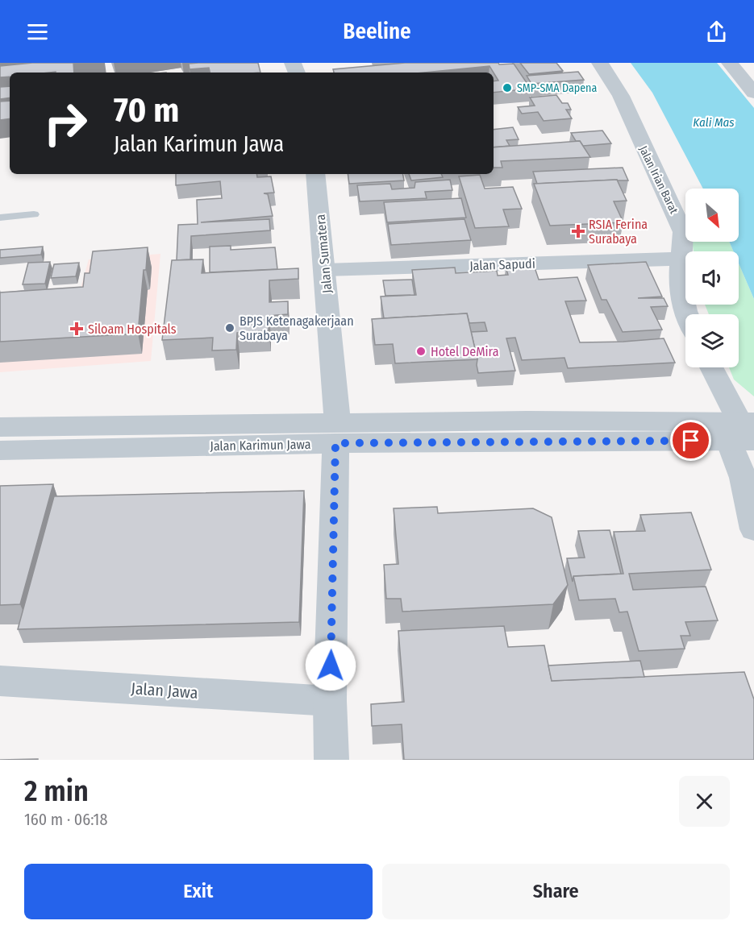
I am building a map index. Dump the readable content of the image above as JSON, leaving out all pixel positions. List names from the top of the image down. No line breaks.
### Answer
{"streets":{"street":["Jalan Irian Barat","Jalan Sumatera","Jalan Sapudi","Jalan Karimun Jawa","Jalan Jawa"]},"crossings":[["Jalan Irian Barat","Jalan Sapudi"],["Jalan Sumatera","Jalan Sapudi"],["Jalan Sumatera","Jalan Karimun Jawa"],["Jalan Sumatera","Jalan Jawa"]],"water":["Kali Mas"],"places":{"other":["SMP-SMA Dapena","BPJS Ketenagakerjaan Surabaya","Hotel DeMira"],"health":["RSIA Ferina Surabaya","Siloam Hospitals"]},"north":"bottom right","page":{"header":"Beeline","turn":["70 m","Jalan Karimun Jawa"],"heading":["2 min","160 m · 06:18"],"buttons":["Exit","Share"]}}
